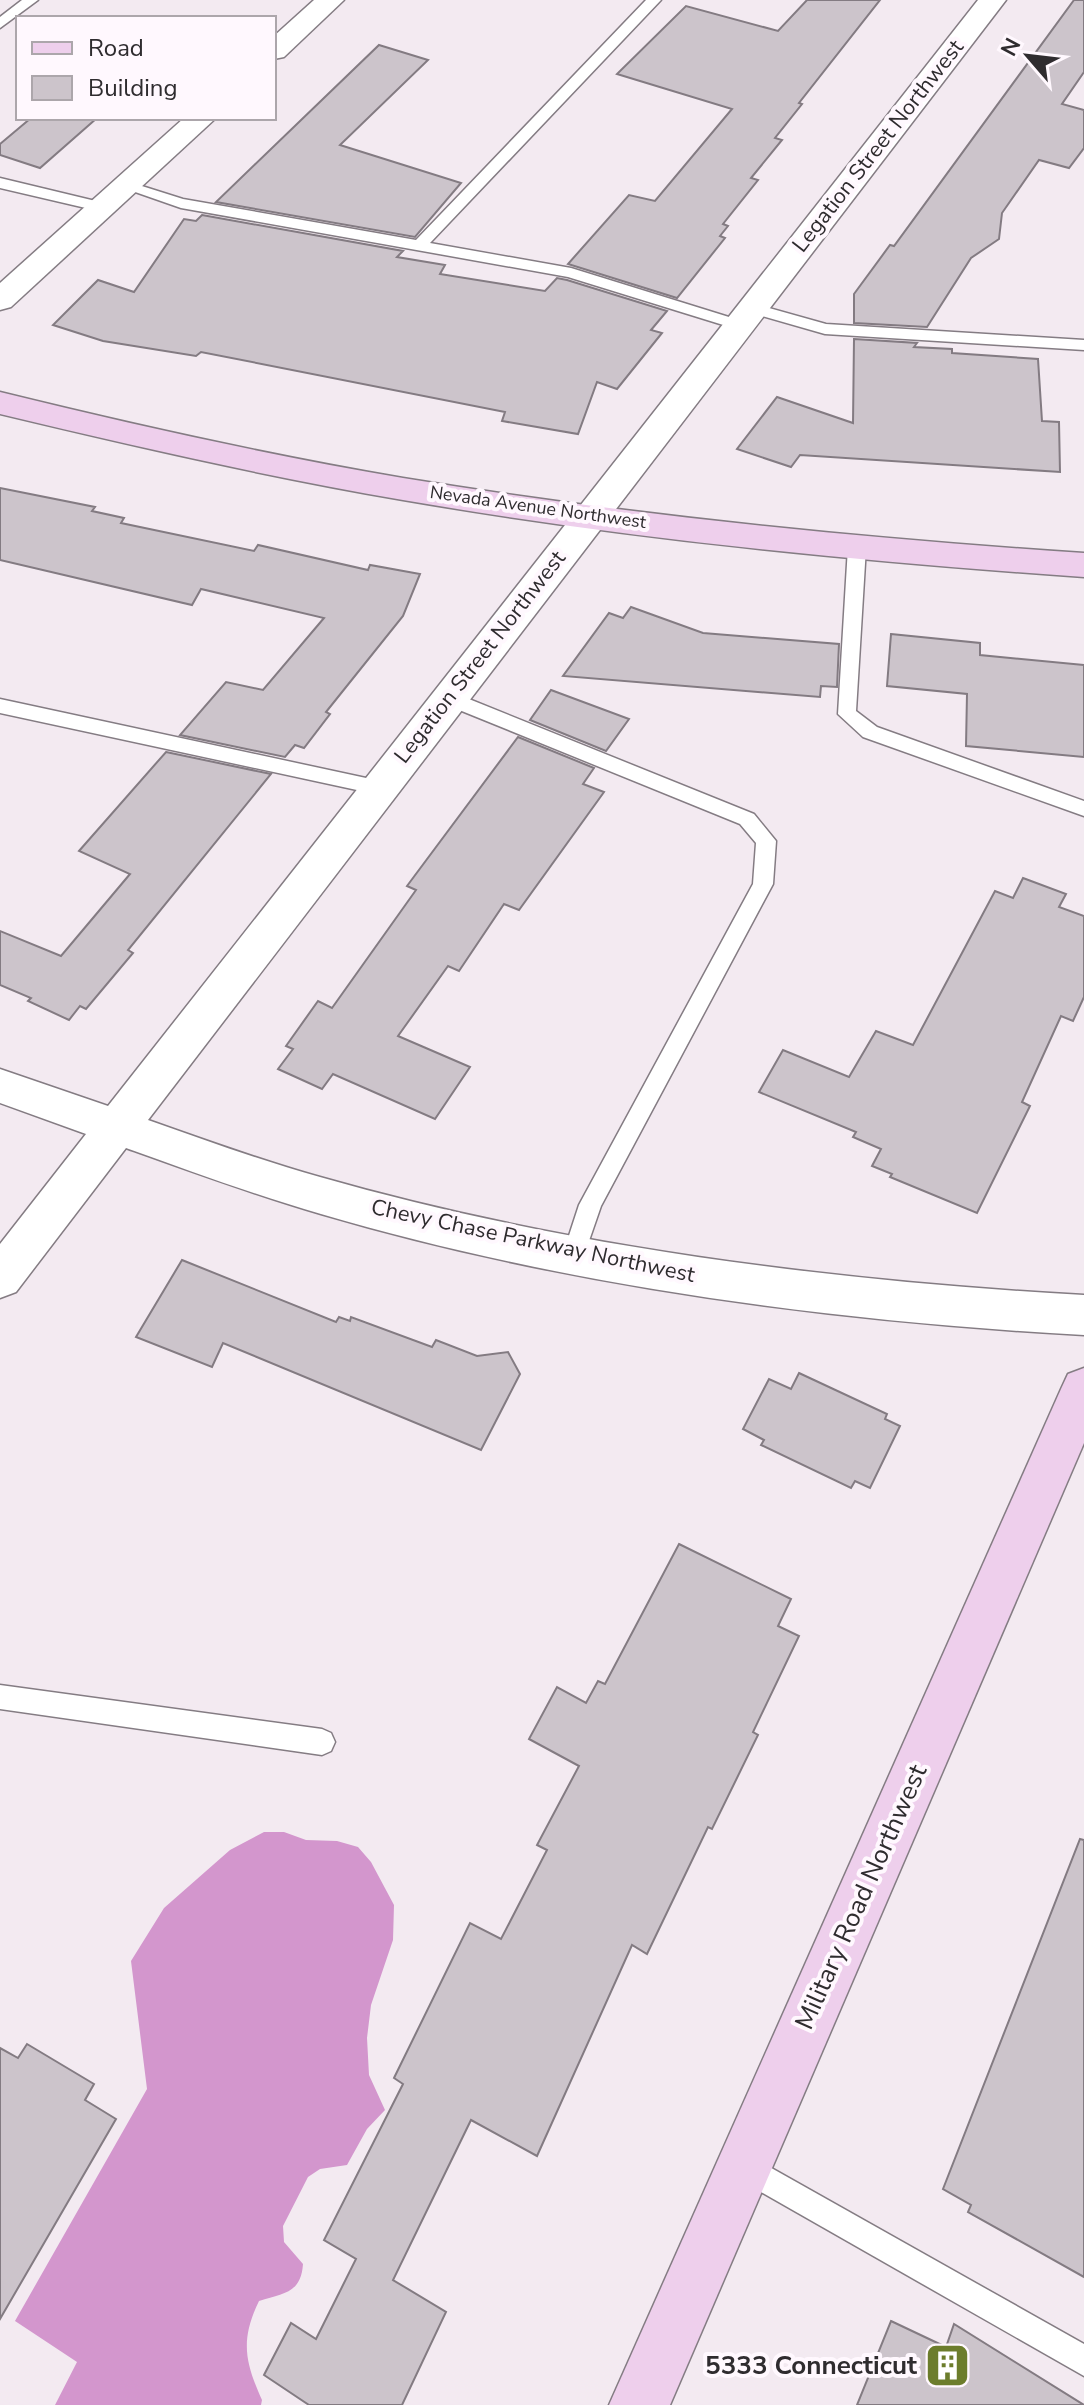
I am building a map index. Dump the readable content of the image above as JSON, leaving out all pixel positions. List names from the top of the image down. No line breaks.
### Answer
{"streets":{"street":["Legation Street Northwest","Nevada Avenue Northwest","Chevy Chase Parkway Northwest","Military Road Northwest"]},"crossings":[["Legation Street Northwest","Nevada Avenue Northwest"],["Legation Street Northwest","Chevy Chase Parkway Northwest"]],"places":{"building":["5333 Connecticut"]},"legend":["Road","Building"],"north":"top left"}
